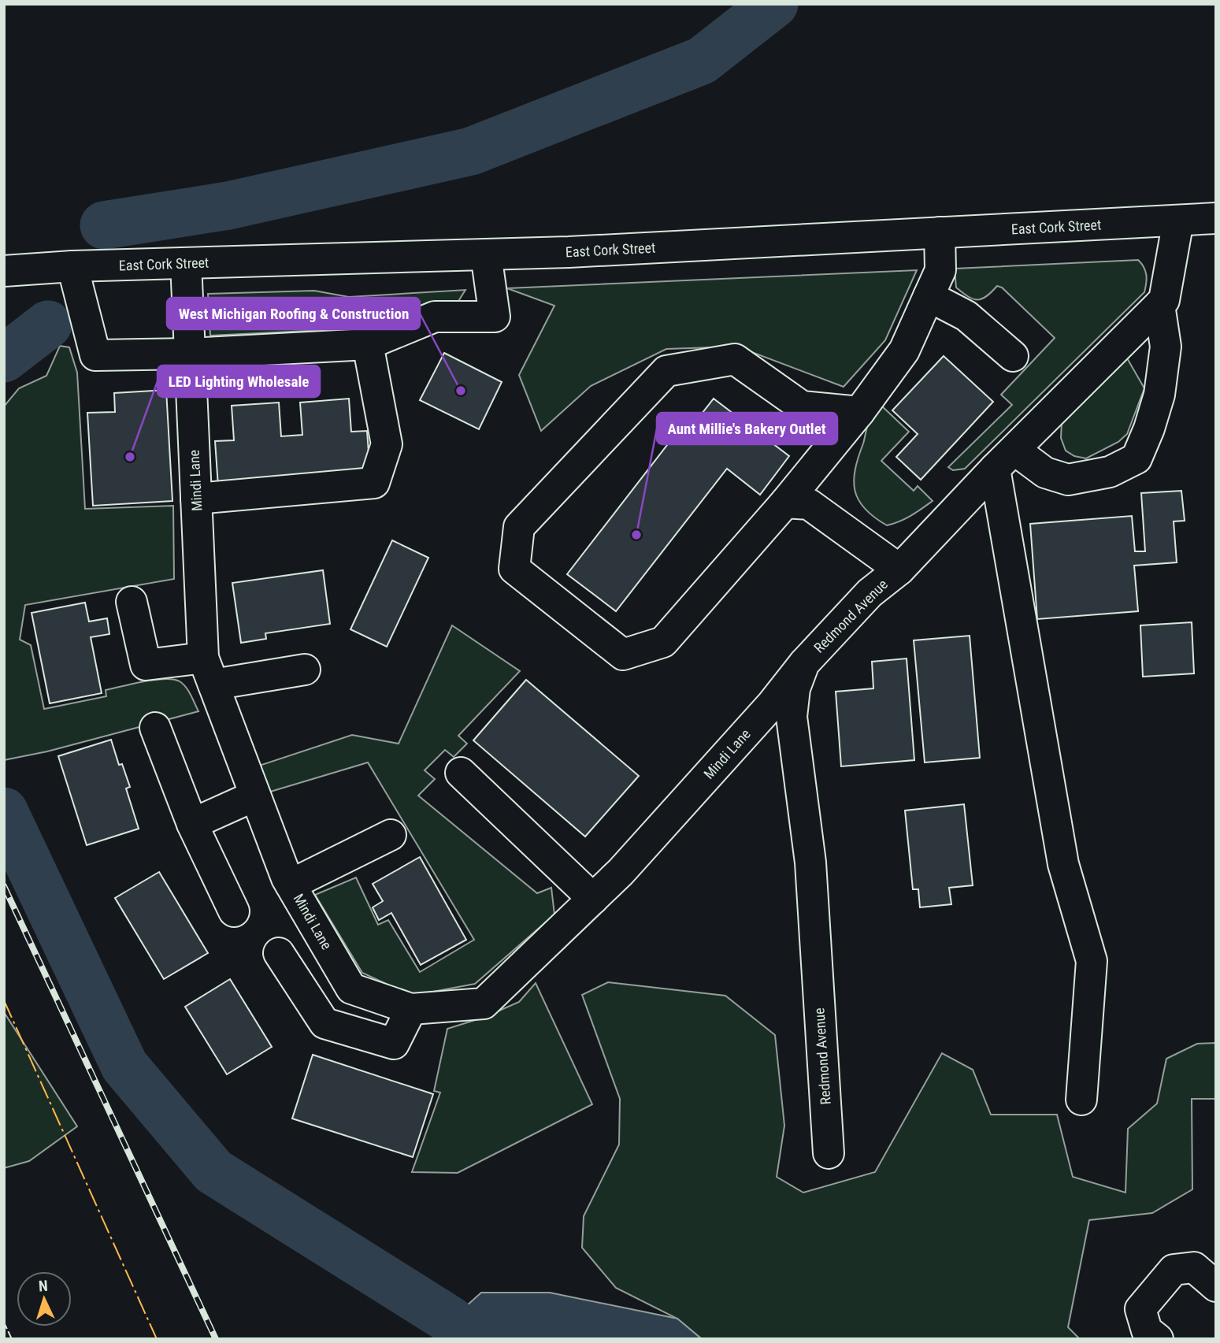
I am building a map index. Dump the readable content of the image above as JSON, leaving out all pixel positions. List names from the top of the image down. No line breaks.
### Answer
{"streets":{"street":["East Cork Street","Mindi Lane","Redmond Avenue"]},"crossings":[["East Cork Street","Mindi Lane"],["East Cork Street","Redmond Avenue"],["Mindi Lane","Redmond Avenue"]],"places":["West Michigan Roofing & Construction","LED Lighting Wholesale","Aunt Millie's Bakery Outlet"],"north":"top"}
